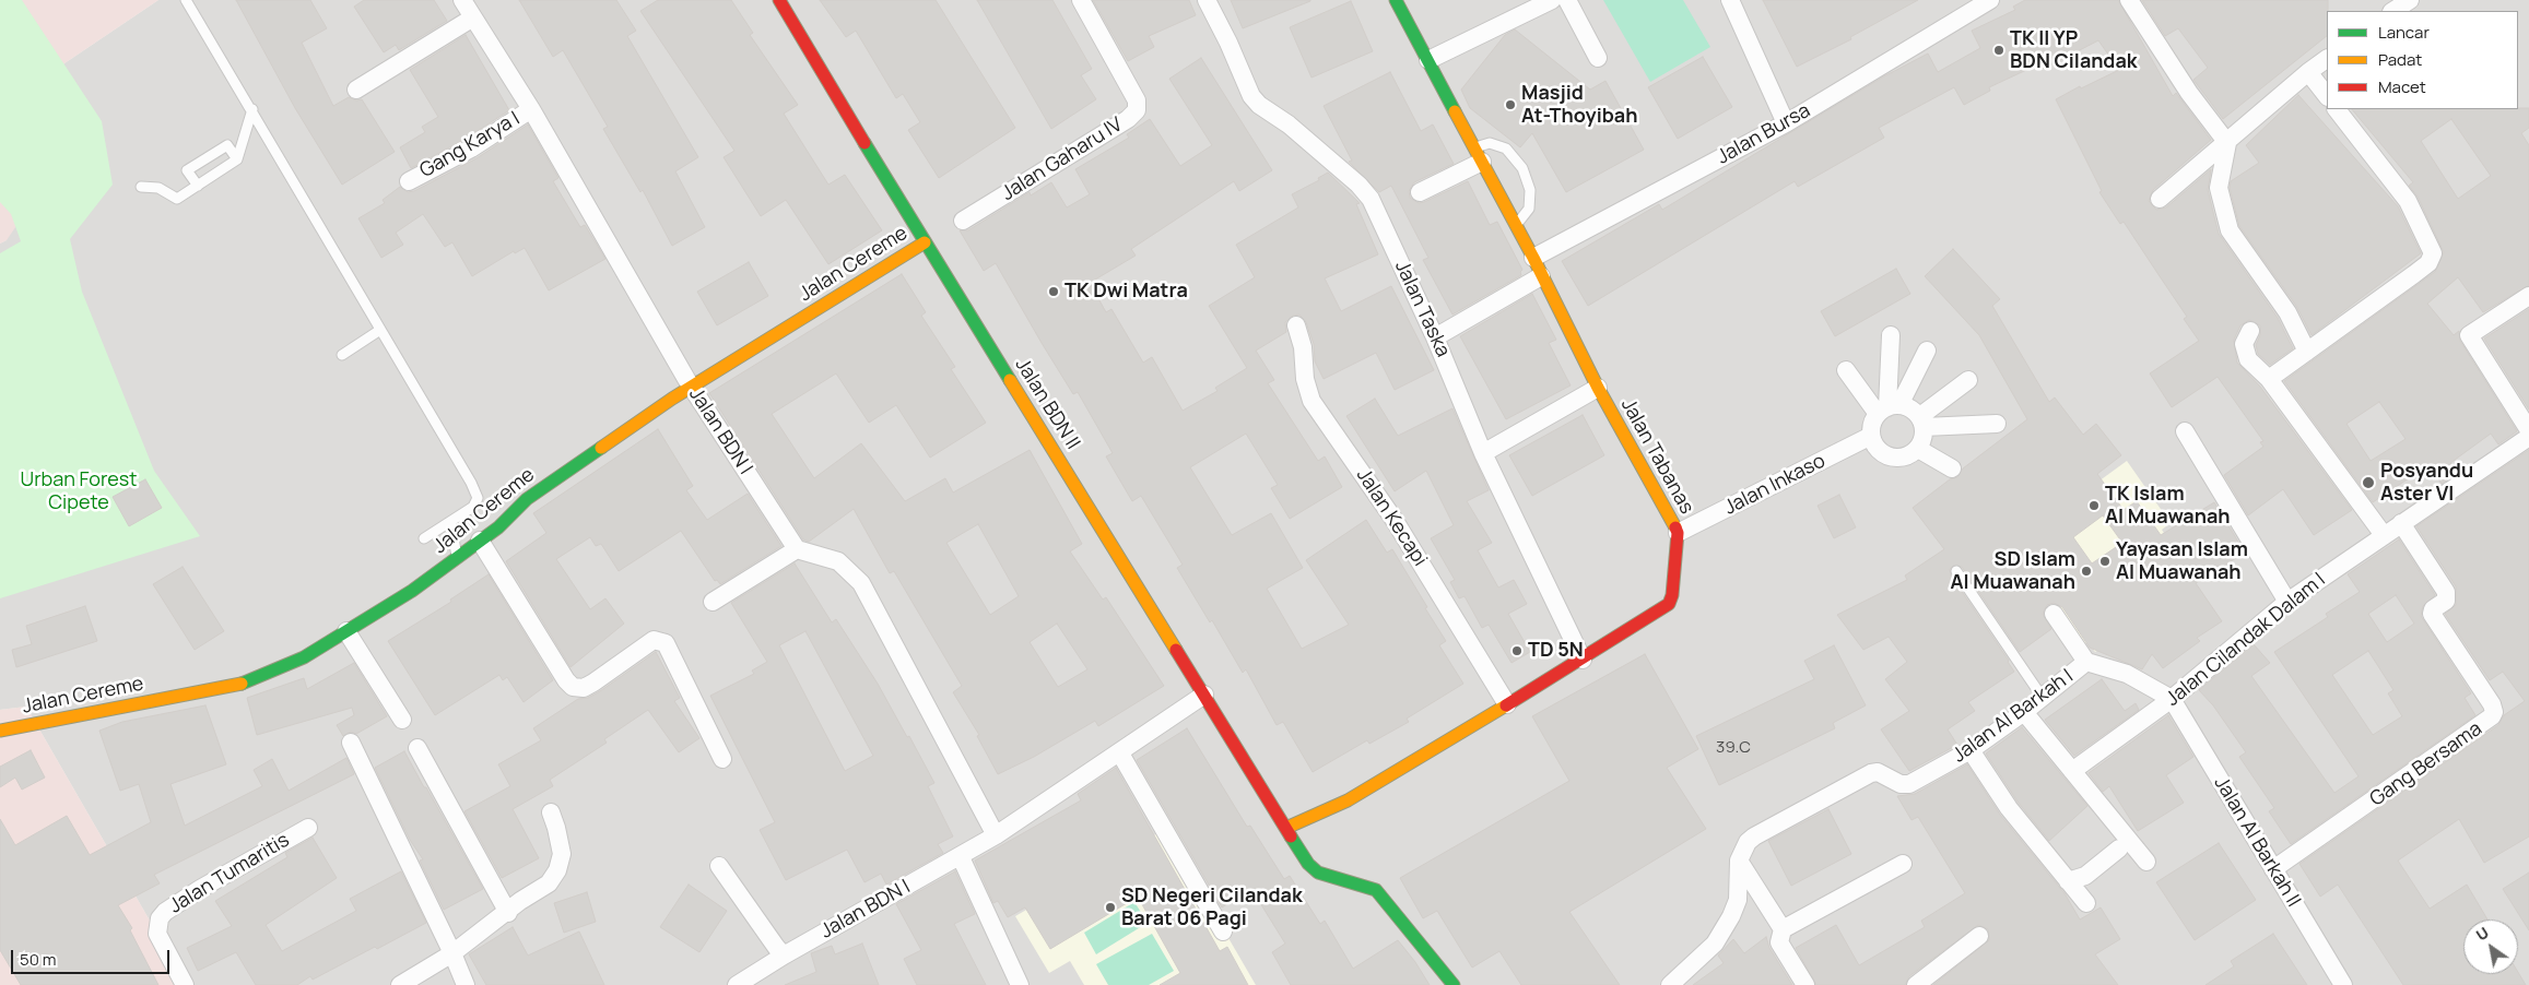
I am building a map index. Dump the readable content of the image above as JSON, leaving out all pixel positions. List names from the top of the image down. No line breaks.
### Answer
{"streets":{"street":["Jalan Bursa","Gang Karya I","Jalan Gaharu IV","Jalan Cereme","Jalan Taska","Jalan BDN II","Jalan BDN I","Jalan Tabanas","Jalan Inkaso","Jalan Kecapi","Jalan Cilandak Dalam I","Jalan Al Barkah I","Gang Bersama","Jalan Al Barkah II","Jalan Tumaritis"]},"crossings":[["Jalan Bursa","Jalan Tabanas"],["Gang Karya I","Jalan BDN I"],["Jalan Cereme","Jalan BDN II"],["Jalan Cereme","Jalan BDN I"],["Jalan Taska","Jalan Tabanas"],["Jalan BDN II","Jalan BDN I"],["Jalan BDN II","Jalan Tabanas"],["Jalan Tabanas","Jalan Inkaso"],["Jalan Tabanas","Jalan Kecapi"],["Jalan Cilandak Dalam I","Gang Bersama"],["Jalan Cilandak Dalam I","Jalan Al Barkah II"],["Gang Bersama","Jalan Al Barkah II"]],"parks":["Urban Forest Cipete"],"places":["TK II YP BDN Cilandak","Masjid At-Thoyibah","TK Dwi Matra","Posyandu Aster VI","TK Islam Al Muawanah","Yayasan Islam Al Muawanah","SD Islam Al Muawanah","TD 5N","SD Negeri Cilandak Barat 06 Pagi"],"house_numbers":["39.C"],"legend":["Lancar","Padat","Macet"],"scale_bar":"50 m","north":"top left"}
